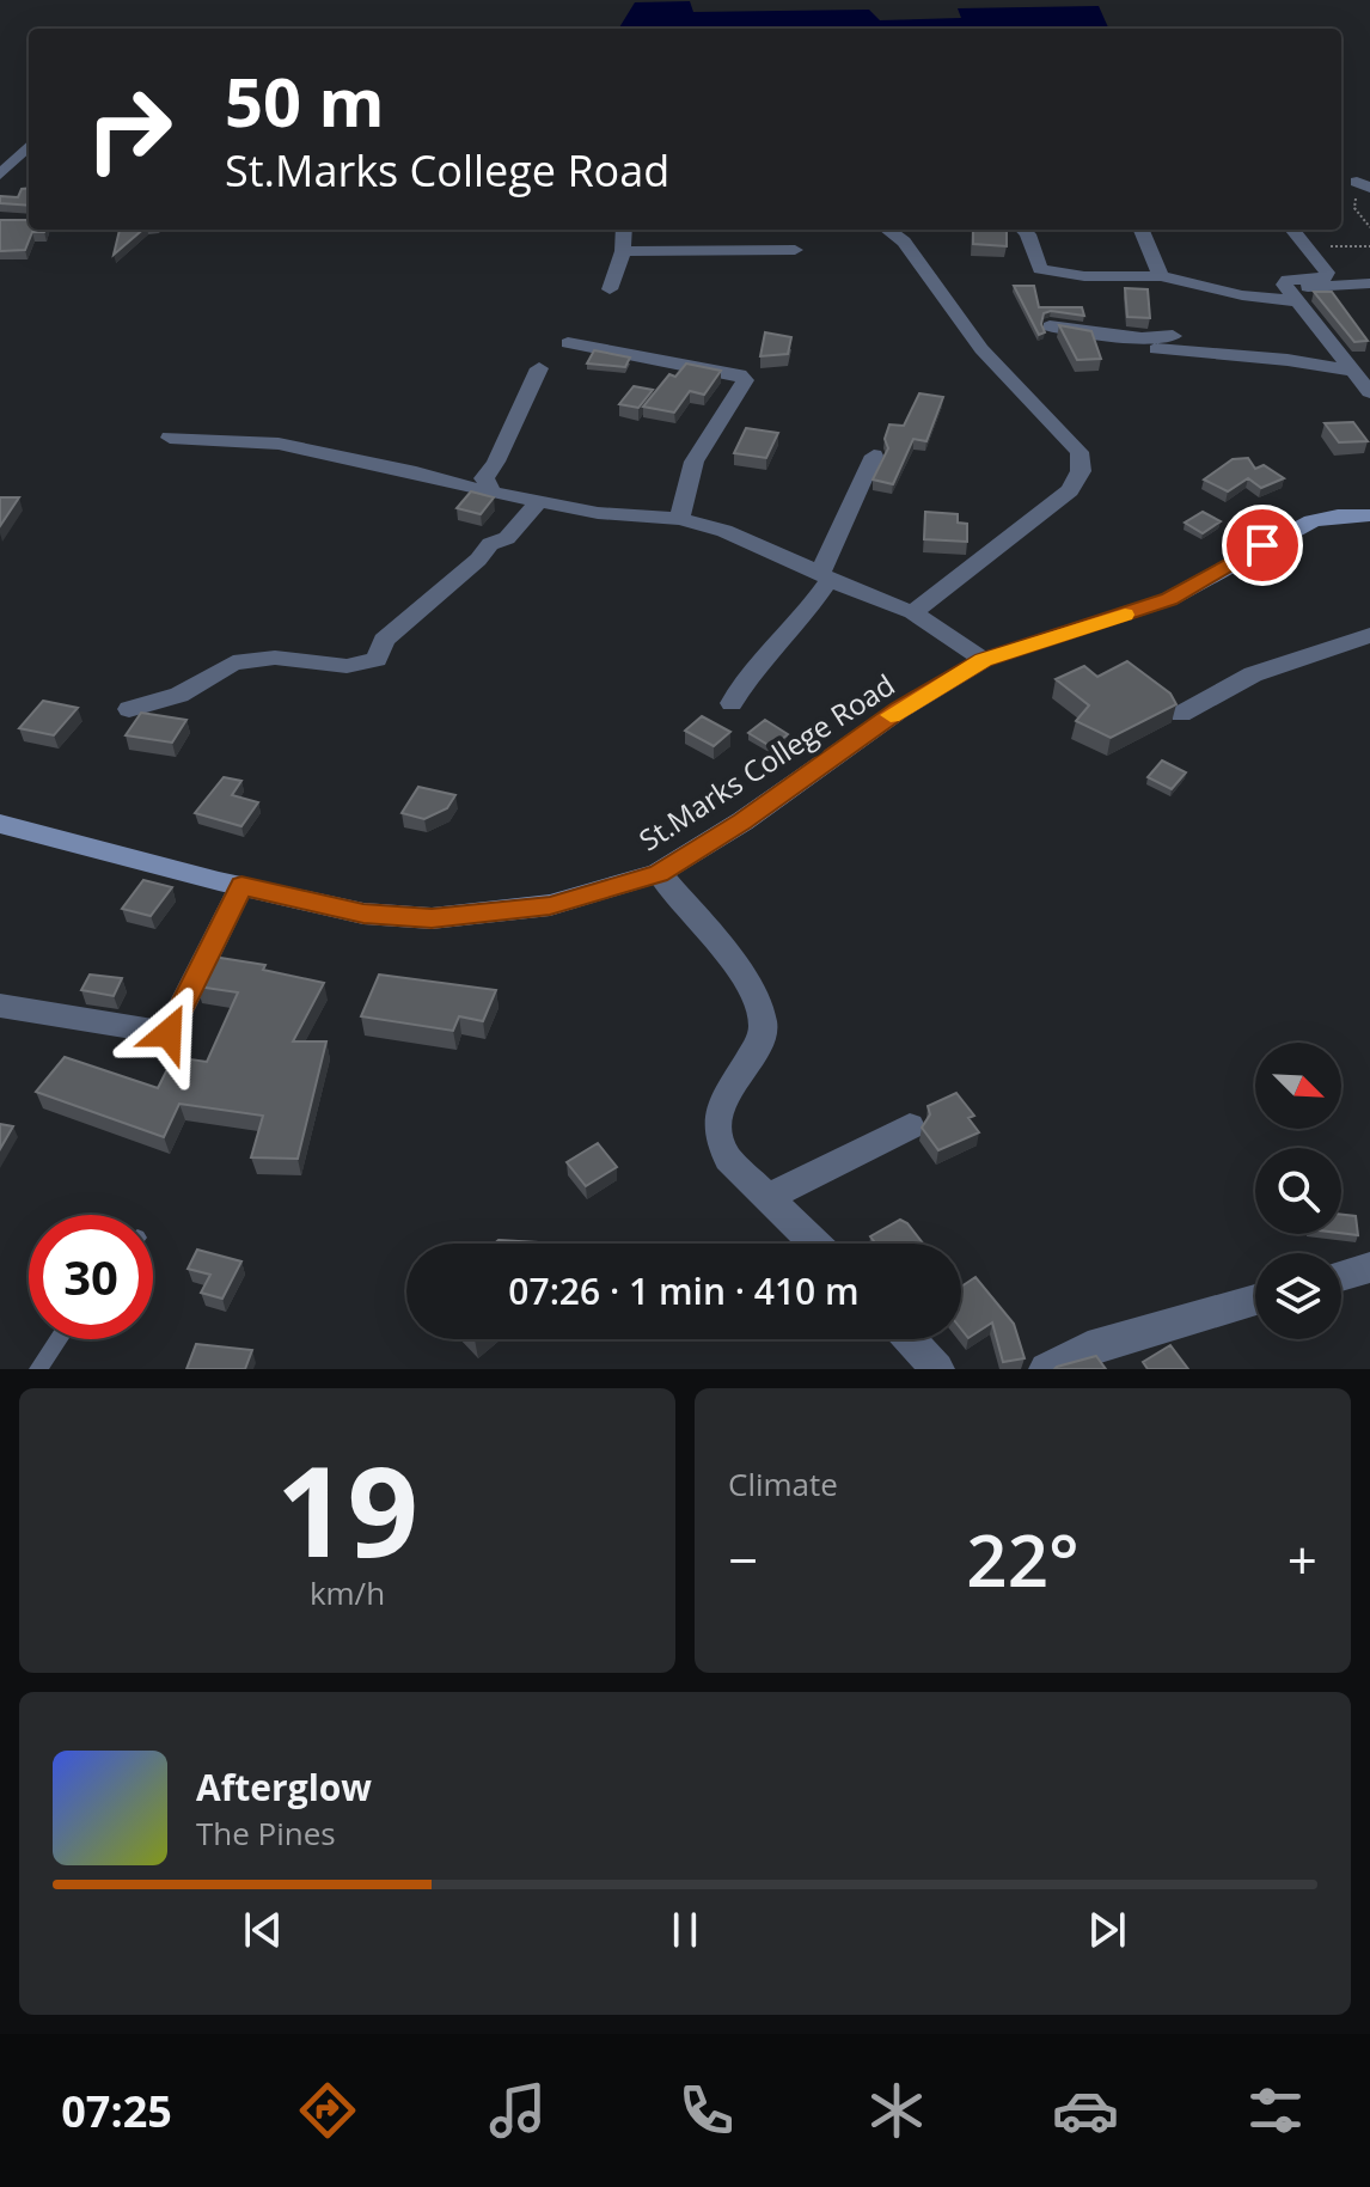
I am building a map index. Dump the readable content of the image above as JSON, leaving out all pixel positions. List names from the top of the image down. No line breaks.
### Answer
{"streets":{"main road":["St.Marks College Road"]},"north":"bottom right","page":{"turn":["50 m","St.Marks College Road"],"limit":"30","trip":"07:26 · 1 min · 410 m","tile":[["19","km/h"],"Climate"],"heat":["−","22°","+"],"song":["Afterglow","The Pines"],"tabs":"07:25"}}
